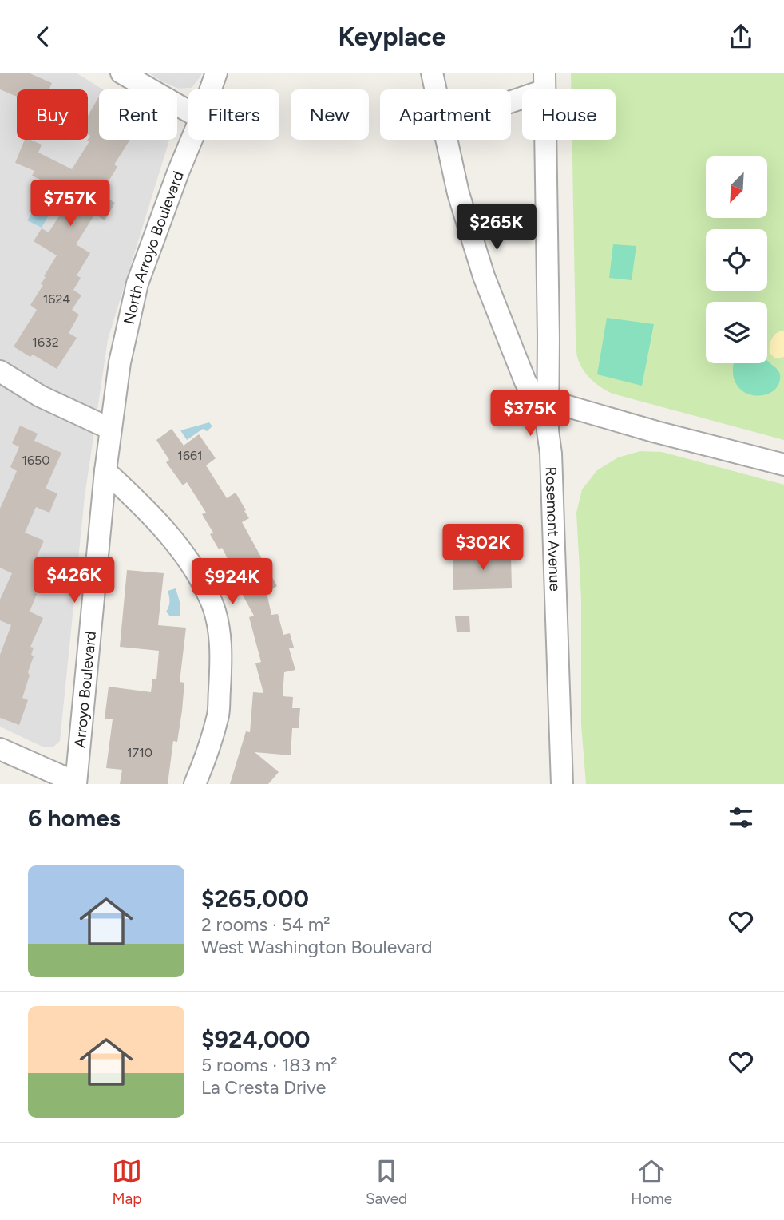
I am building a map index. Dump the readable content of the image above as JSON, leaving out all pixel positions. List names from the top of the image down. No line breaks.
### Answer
{"streets":{"street":["North Arroyo Boulevard","Rosemont Avenue","Arroyo Boulevard"]},"crossings":[["North Arroyo Boulevard","Arroyo Boulevard"]],"house_numbers":["1624","1632","1661","1650","1710"],"north":"bottom left","page":{"header":"Keyplace","chip":["Buy","Rent","Filters","New","Apartment","House"],"price":["$757K","$265K","$375K","$302K","$426K","$924K"],"heading":"6 homes","list":[{"name":"$265,000","note":"2 rooms · 54 m² · West Washington Boulevard"},{"name":"$924,000","note":"5 rooms · 183 m² · La Cresta Drive"}],"tabs":["Map","Saved","Home"]}}
